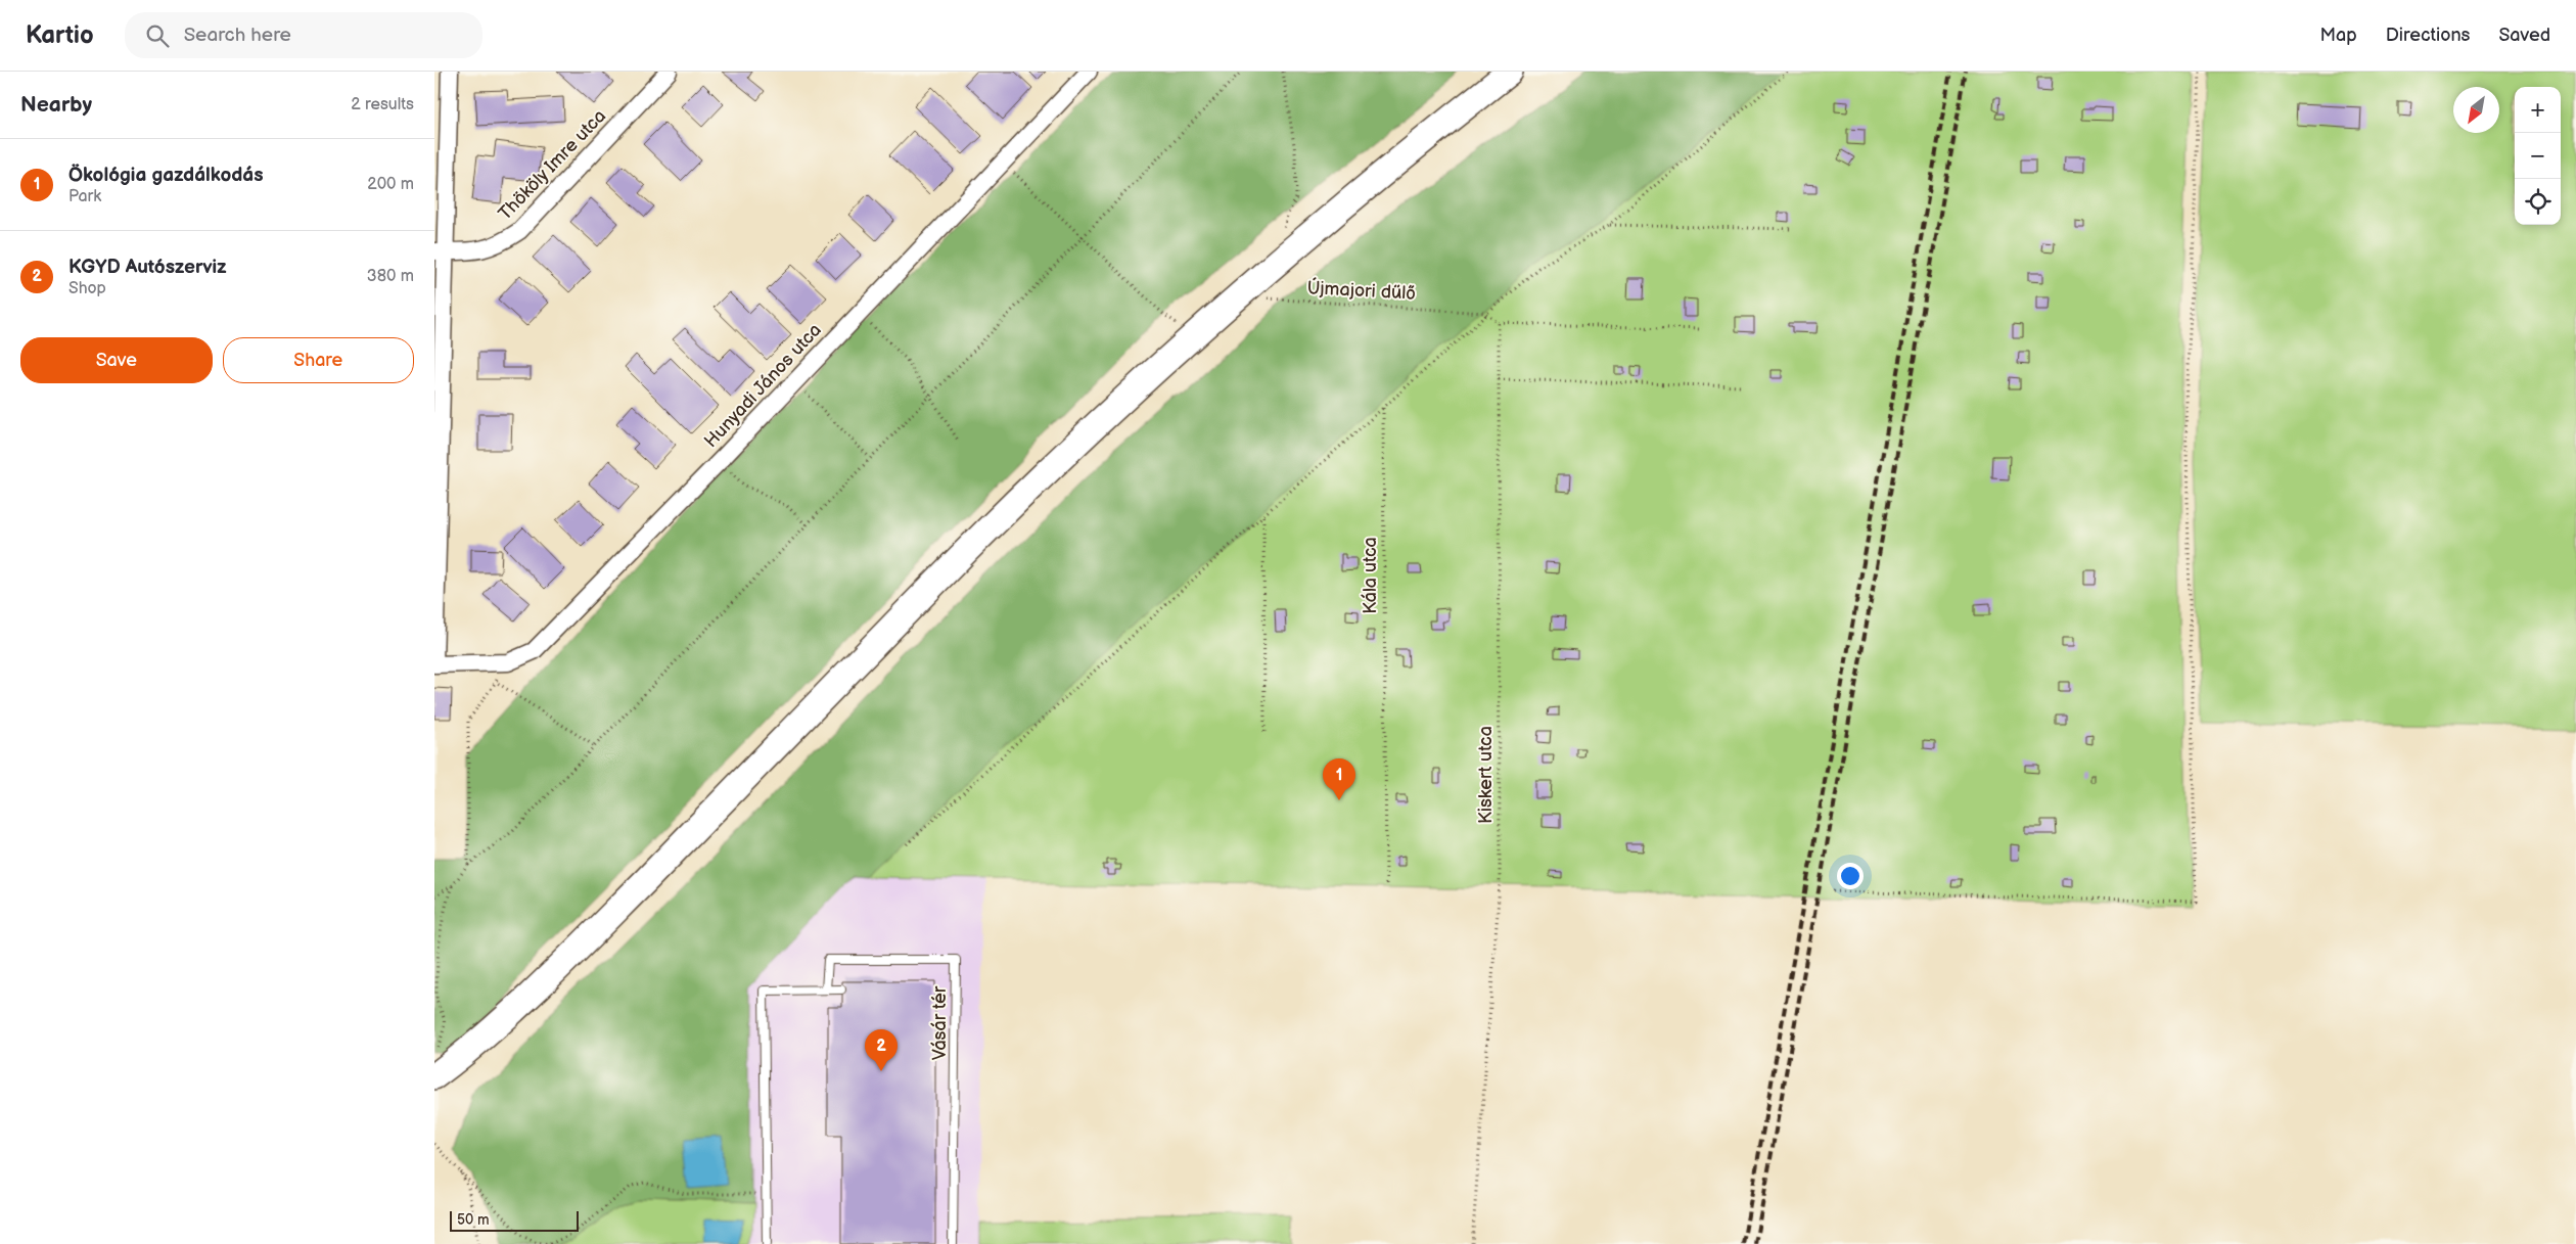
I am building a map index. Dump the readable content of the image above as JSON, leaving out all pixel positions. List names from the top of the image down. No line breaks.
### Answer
{"streets":{"street":["Thököly Imre utca","Hunyadi János utca"],"lane":["Vásár tér"],"path":["Újmajori dűlő","Kála utca","Kiskert utca"]},"scale_bar":"50 m","north":"bottom left","page":{"header":"Kartio","search":"Search here","nav":["Map","Directions","Saved"],"heading":["Nearby","2 results"],"map_buttons":["+","−"],"list":[{"mark":"1","name":"Ökológia gazdálkodás","note":"Park","value":"200 m"},{"mark":"2","name":"KGYD Autószerviz","note":"Shop","value":"380 m"}],"buttons":["Save","Share"],"pins":["1","2"],"scale":"50 m"}}
